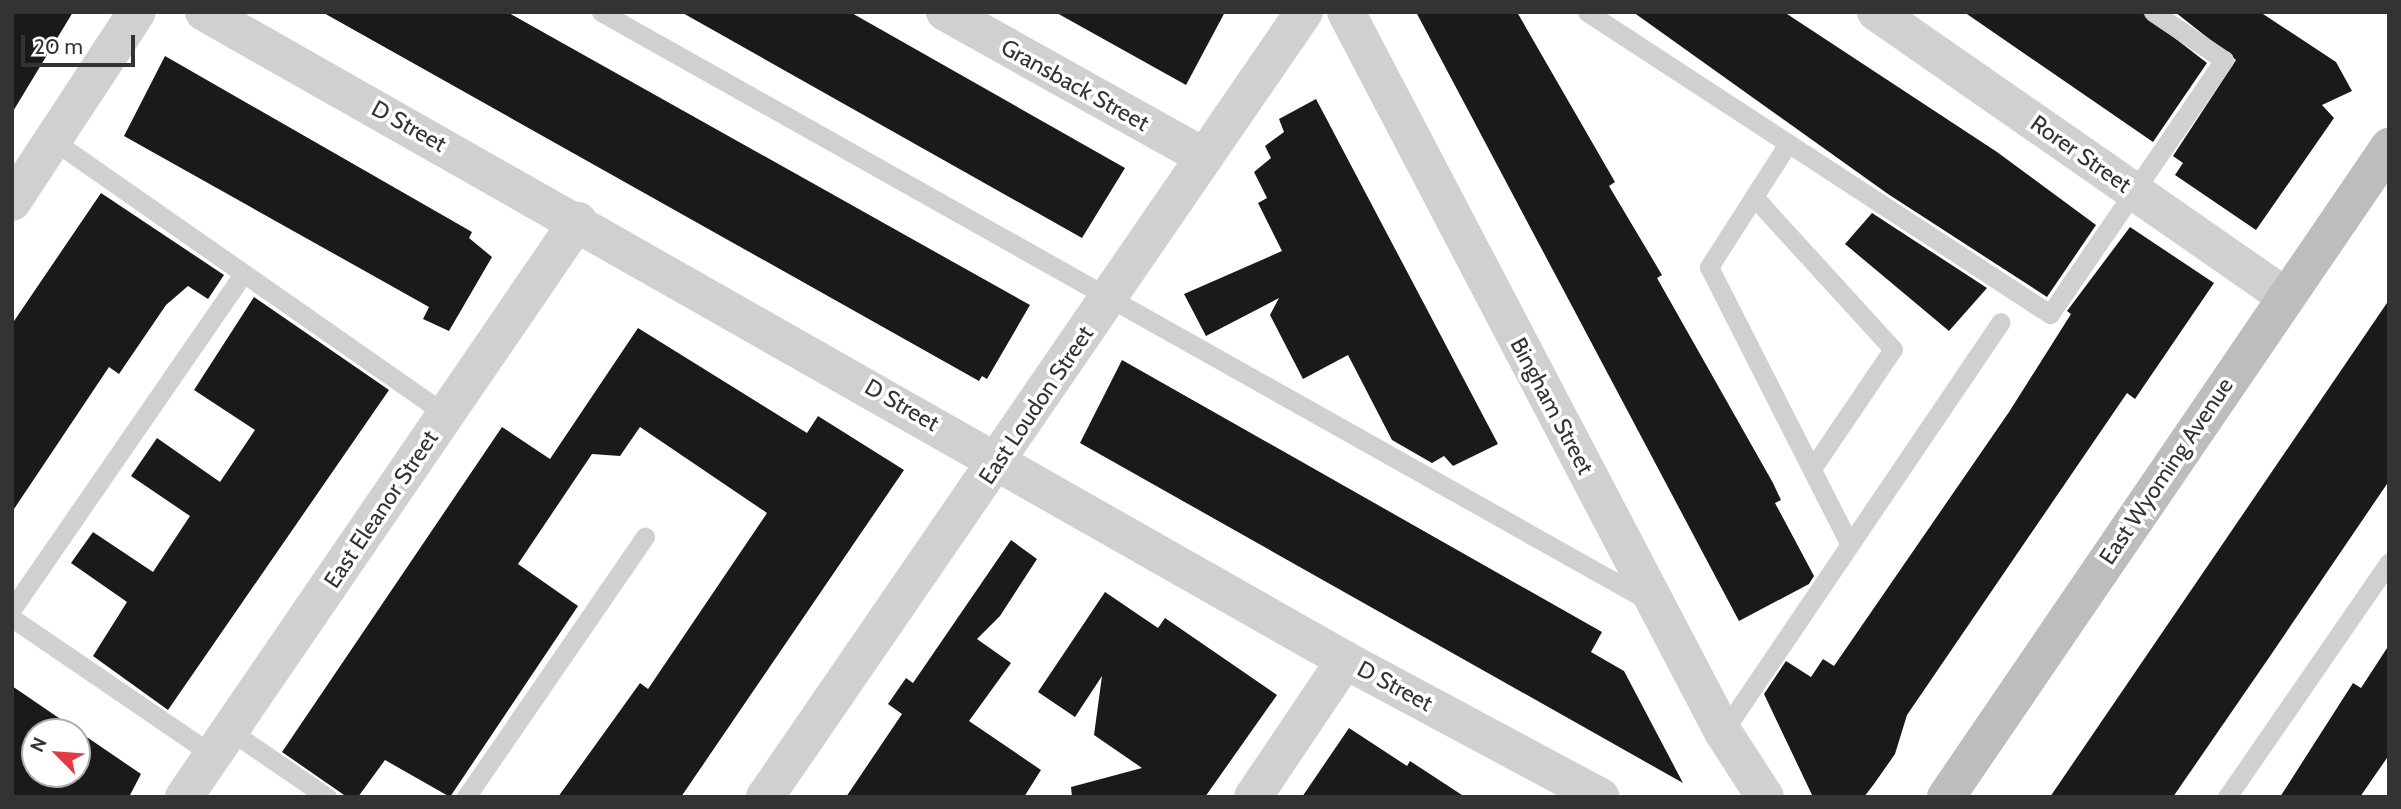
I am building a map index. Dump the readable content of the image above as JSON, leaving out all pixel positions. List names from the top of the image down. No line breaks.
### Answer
{"streets":{"street":["Gransback Street","D Street","Rorer Street","East Loudon Street","Bingham Street","East Wyoming Avenue","East Eleanor Street"]},"crossings":[["Gransback Street","East Loudon Street"],["D Street","East Loudon Street"],["D Street","East Eleanor Street"],["Rorer Street","East Wyoming Avenue"]],"scale_bar":"20 m","north":"top left"}
